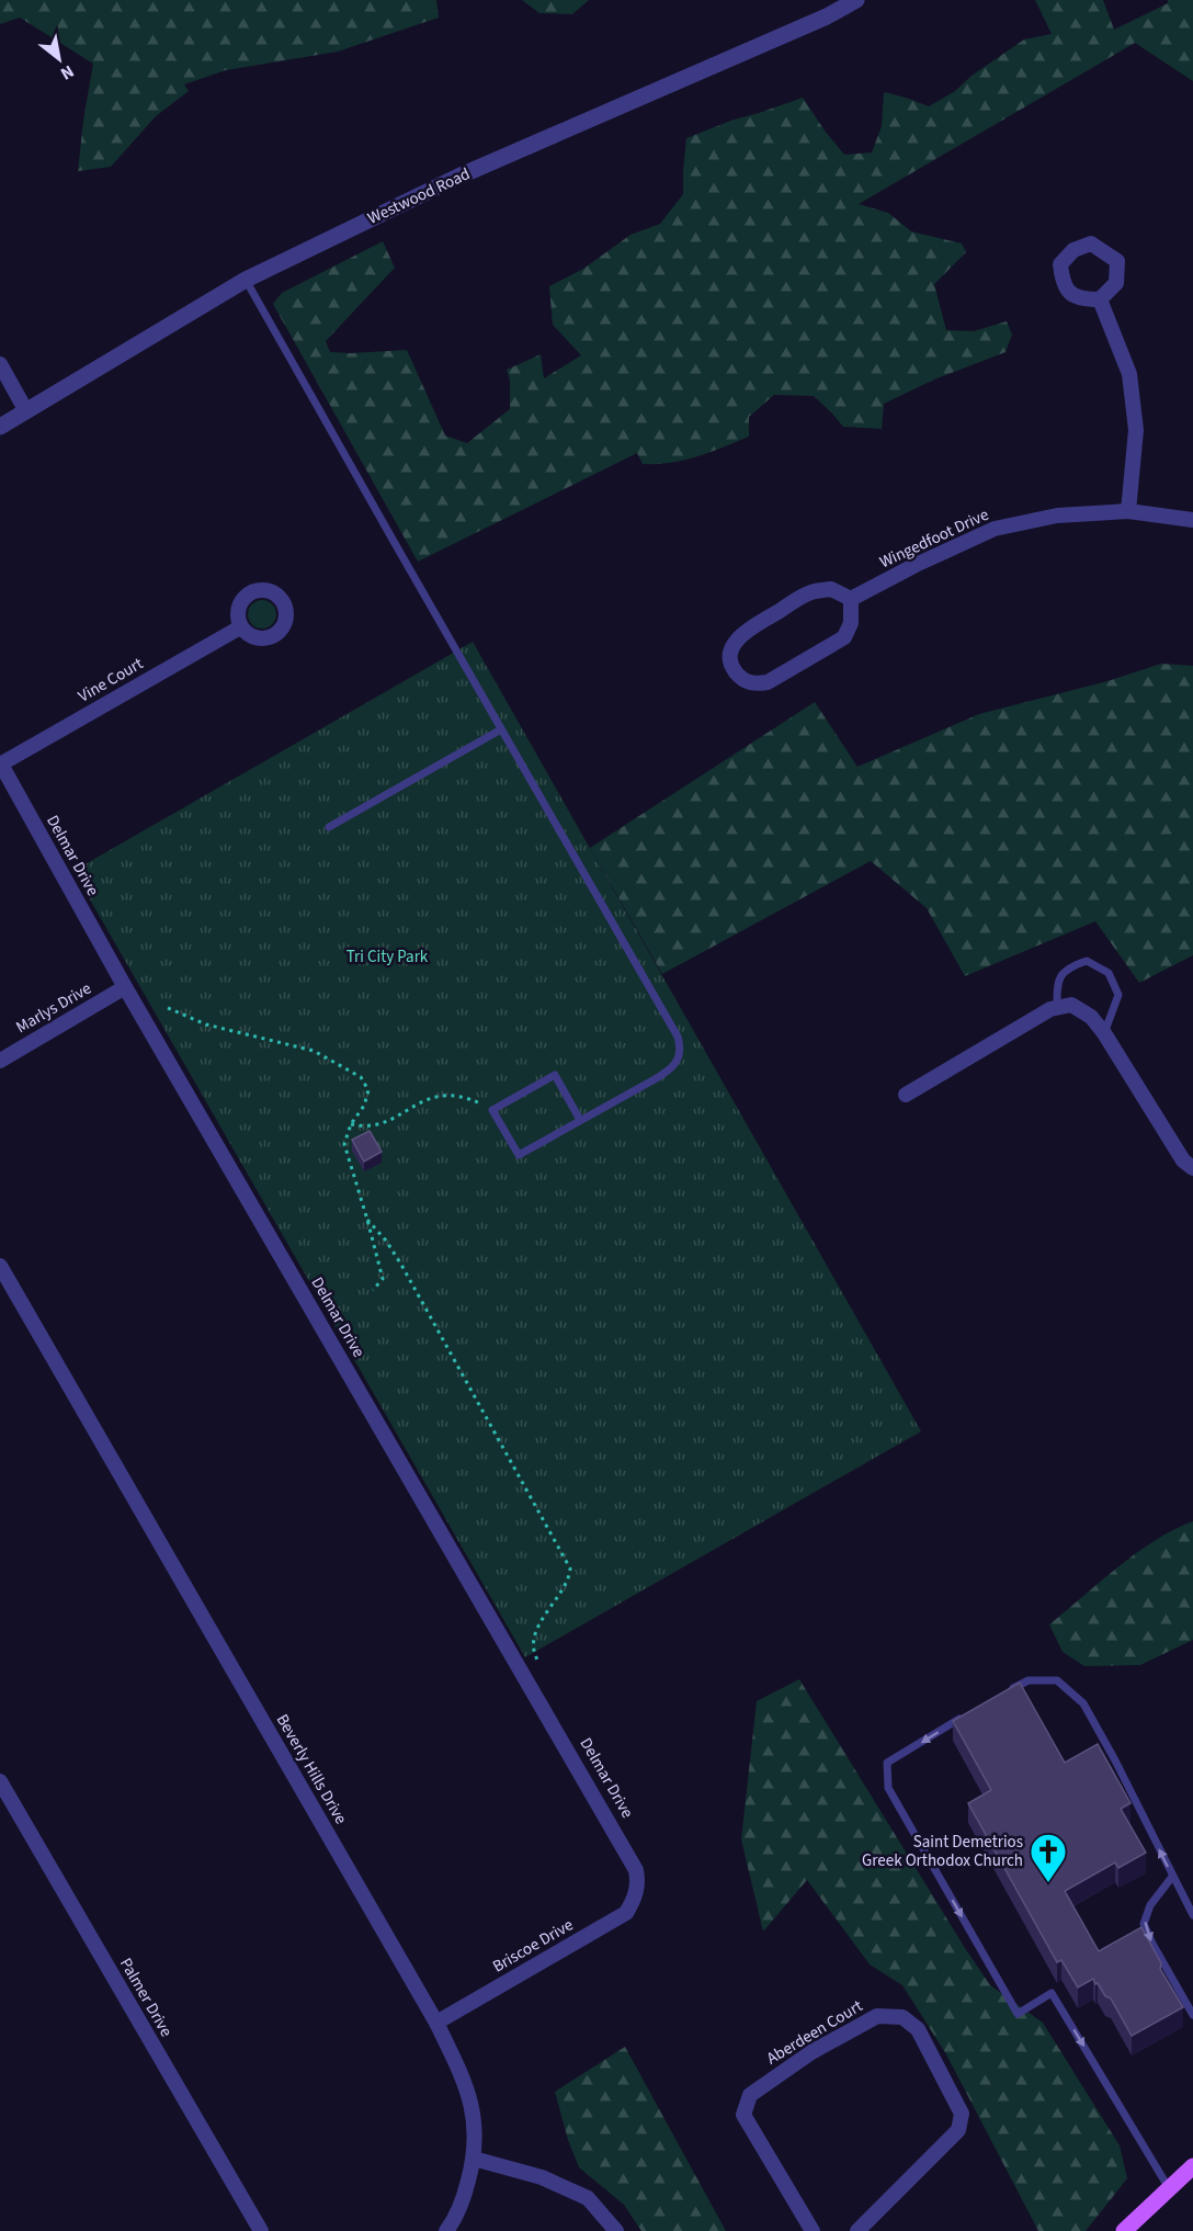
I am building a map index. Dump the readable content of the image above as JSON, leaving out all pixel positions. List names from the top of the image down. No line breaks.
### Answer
{"streets":{"street":["Westwood Road","Wingedfoot Drive","Vine Court","Delmar Drive","Marlys Drive","Beverly Hills Drive","Briscoe Drive","Palmer Drive","Aberdeen Court"]},"crossings":[["Vine Court","Delmar Drive"],["Delmar Drive","Marlys Drive"],["Delmar Drive","Briscoe Drive"],["Beverly Hills Drive","Briscoe Drive"]],"parks":["Tri City Park"],"places":{"church":["Saint Demetrios Greek Orthodox Church"]},"north":"bottom right"}
